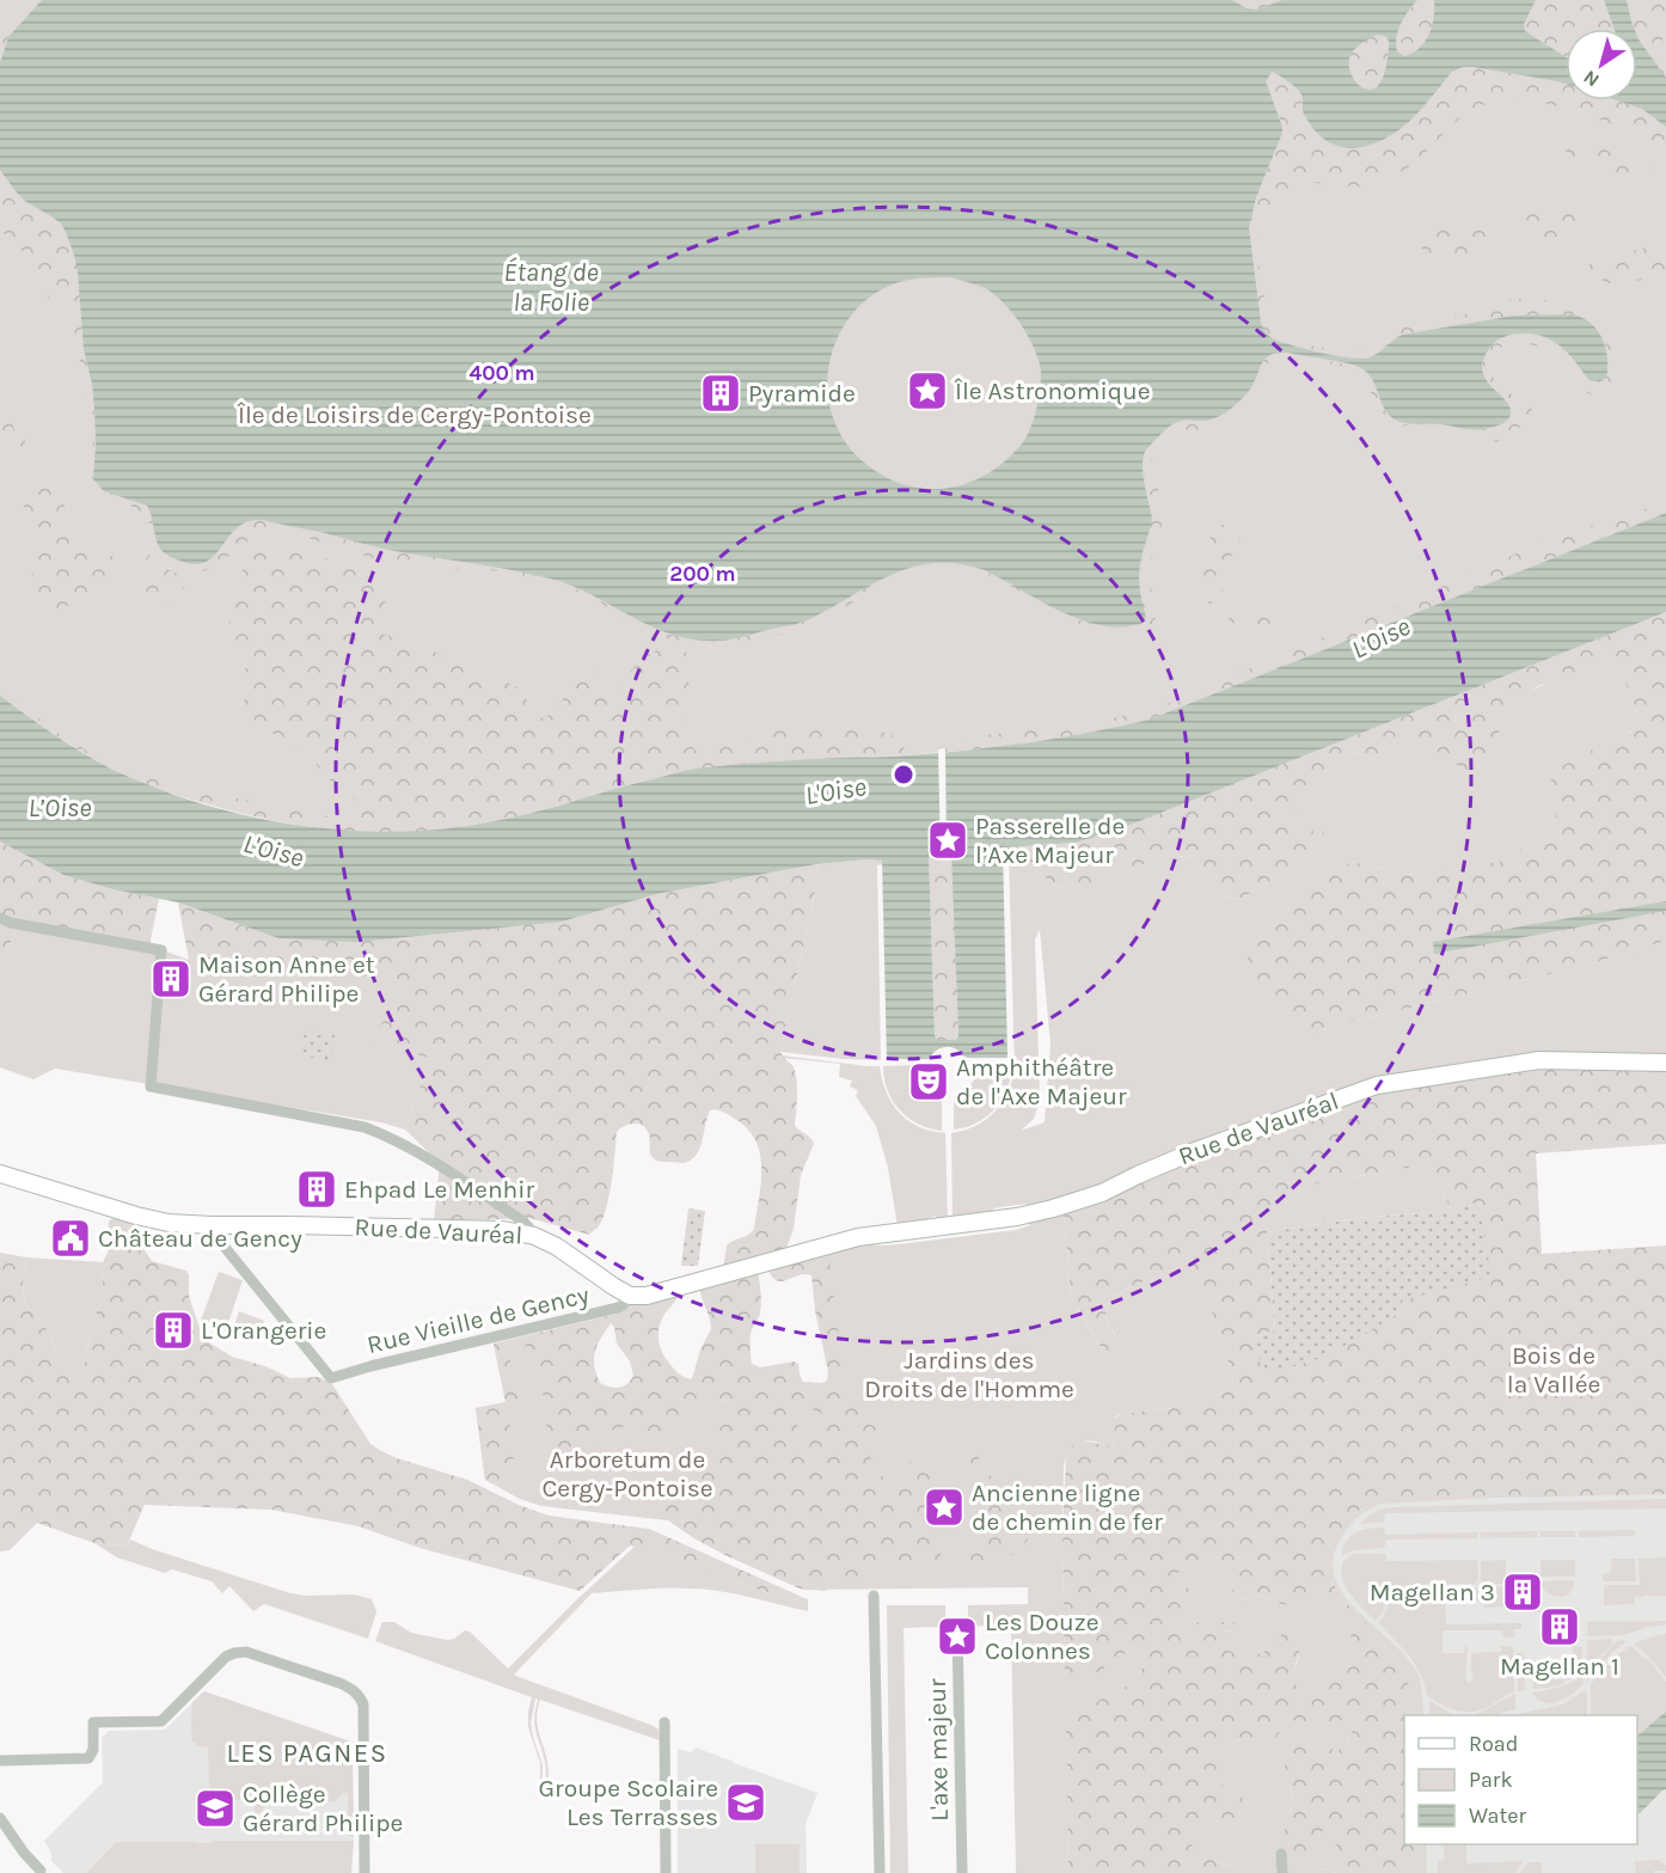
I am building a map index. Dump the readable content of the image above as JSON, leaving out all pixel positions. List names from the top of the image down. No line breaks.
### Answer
{"streets":{"street":["Rue de Vauréal","Rue Vieille de Gency","L'axe majeur"]},"crossings":[["Rue de Vauréal","Rue Vieille de Gency"]],"districts":["LES PAGNES"],"water":["Étang de la Folie","L'Oise","L’Oise"],"parks":["Île de Loisirs de Cergy-Pontoise","Bois de la Vallée","Jardins des Droits de l'Homme","Arboretum de Cergy‐Pontoise"],"places":{"place":["Île Astronomique","Passerelle de l’Axe Majeur","Ancienne ligne de chemin de fer","Les Douze Colonnes"],"building":["Pyramide","Maison Anne et Gérard Philipe","Ehpad Le Menhir","L'Orangerie","Magellan 3","Magellan 1"],"theatre":["Amphithéâtre de l'Axe Majeur"],"public building":["Château de Gency"],"school or university":["Groupe Scolaire Les Terrasses","Collège Gérard Philipe"]},"legend":["Road","Park","Water"],"north":"bottom left","rings":["400 m","200 m"]}
